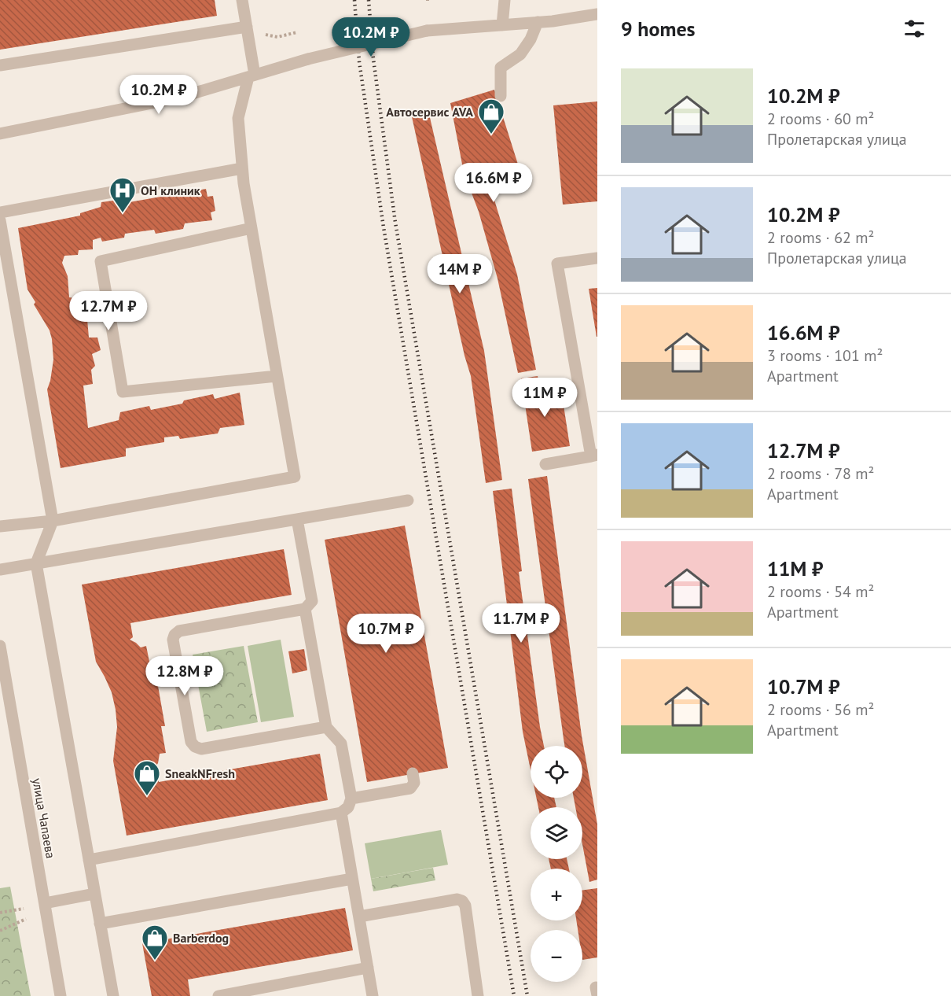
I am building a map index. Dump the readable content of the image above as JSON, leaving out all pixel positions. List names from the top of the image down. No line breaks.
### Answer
{"streets":{"street":["улица Чапаева"]},"places":{"shop":["Автосервис AVA","SneakNFresh","Barberdog"],"hospital":["ОН клиник"]},"page":{"heading":"9 homes","price":["10.2M ₽","10.2M ₽","16.6M ₽","14M ₽","12.7M ₽","11M ₽","11.7M ₽","10.7M ₽","12.8M ₽"],"list":[{"name":"10.2M ₽","note":"2 rooms · 60 m² · Пролетарская улица"},{"name":"10.2M ₽","note":"2 rooms · 62 m² · Пролетарская улица"},{"name":"16.6M ₽","note":"3 rooms · 101 m² · Apartment"},{"name":"12.7M ₽","note":"2 rooms · 78 m² · Apartment"},{"name":"11M ₽","note":"2 rooms · 54 m² · Apartment"},{"name":"10.7M ₽","note":"2 rooms · 56 m² · Apartment"}],"map_buttons":["+","−"]}}
